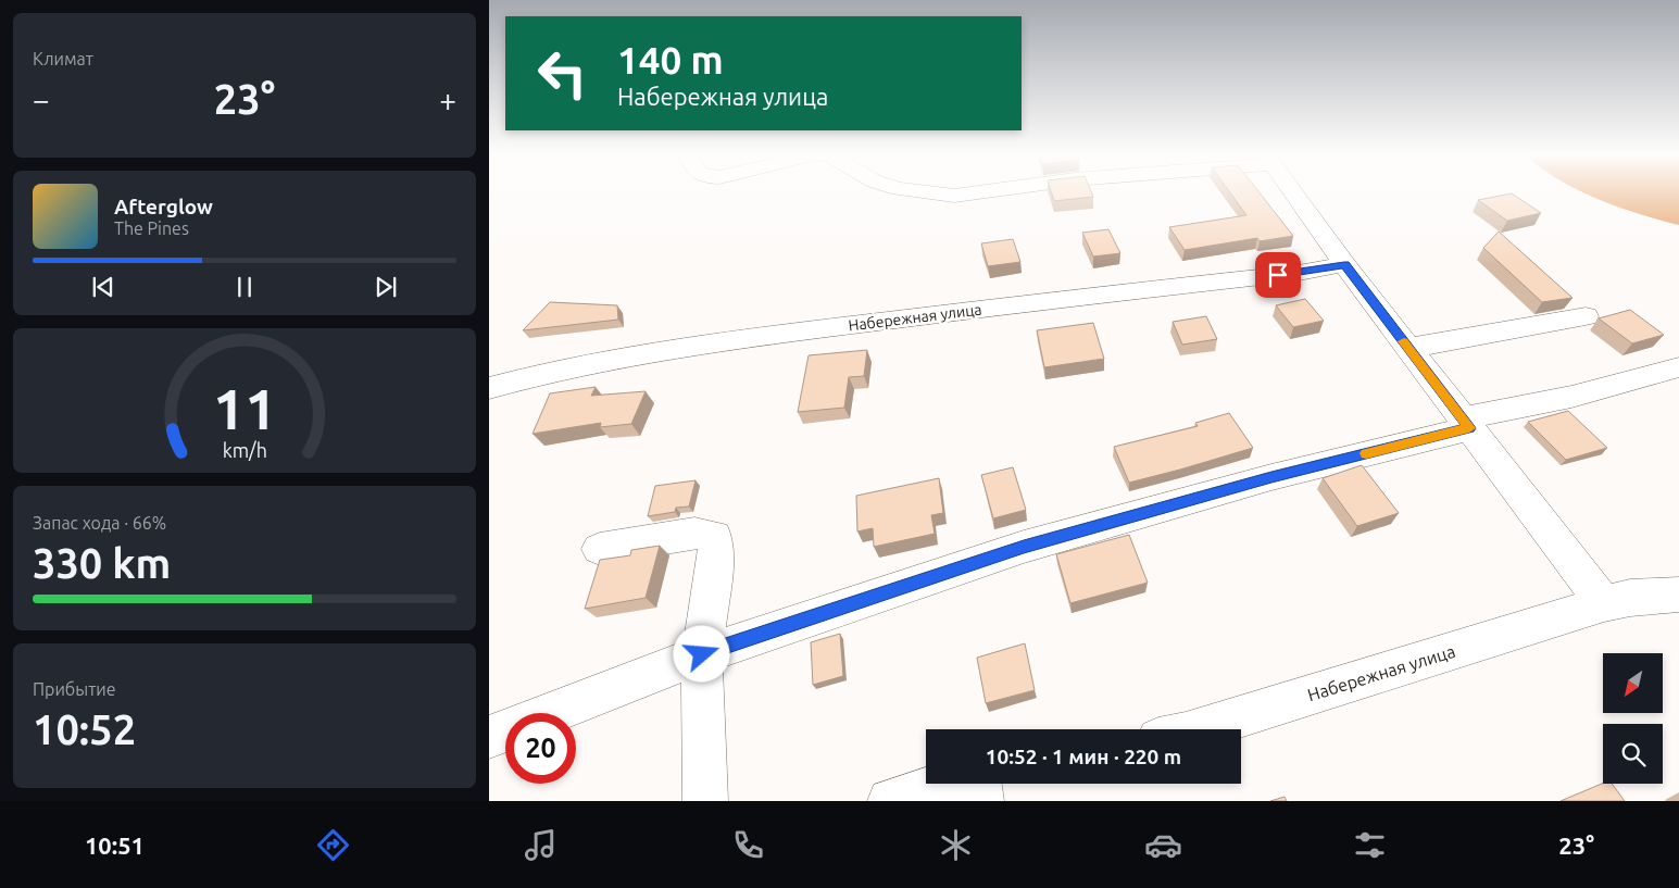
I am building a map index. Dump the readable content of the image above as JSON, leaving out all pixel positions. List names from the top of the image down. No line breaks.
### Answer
{"streets":{"street":["Набережная улица"]},"north":"bottom left","page":{"tile":["Климат",["Запас хода · 66%","330 km"],["Прибытие","10:52"]],"turn":["140 m","Набережная улица"],"heat":["−","23°","+"],"song":["Afterglow","The Pines"],"limit":"20","trip":"10:52 · 1 мин · 220 m","tabs":["10:51","23°"],"gauge":["11","km/h"]}}
